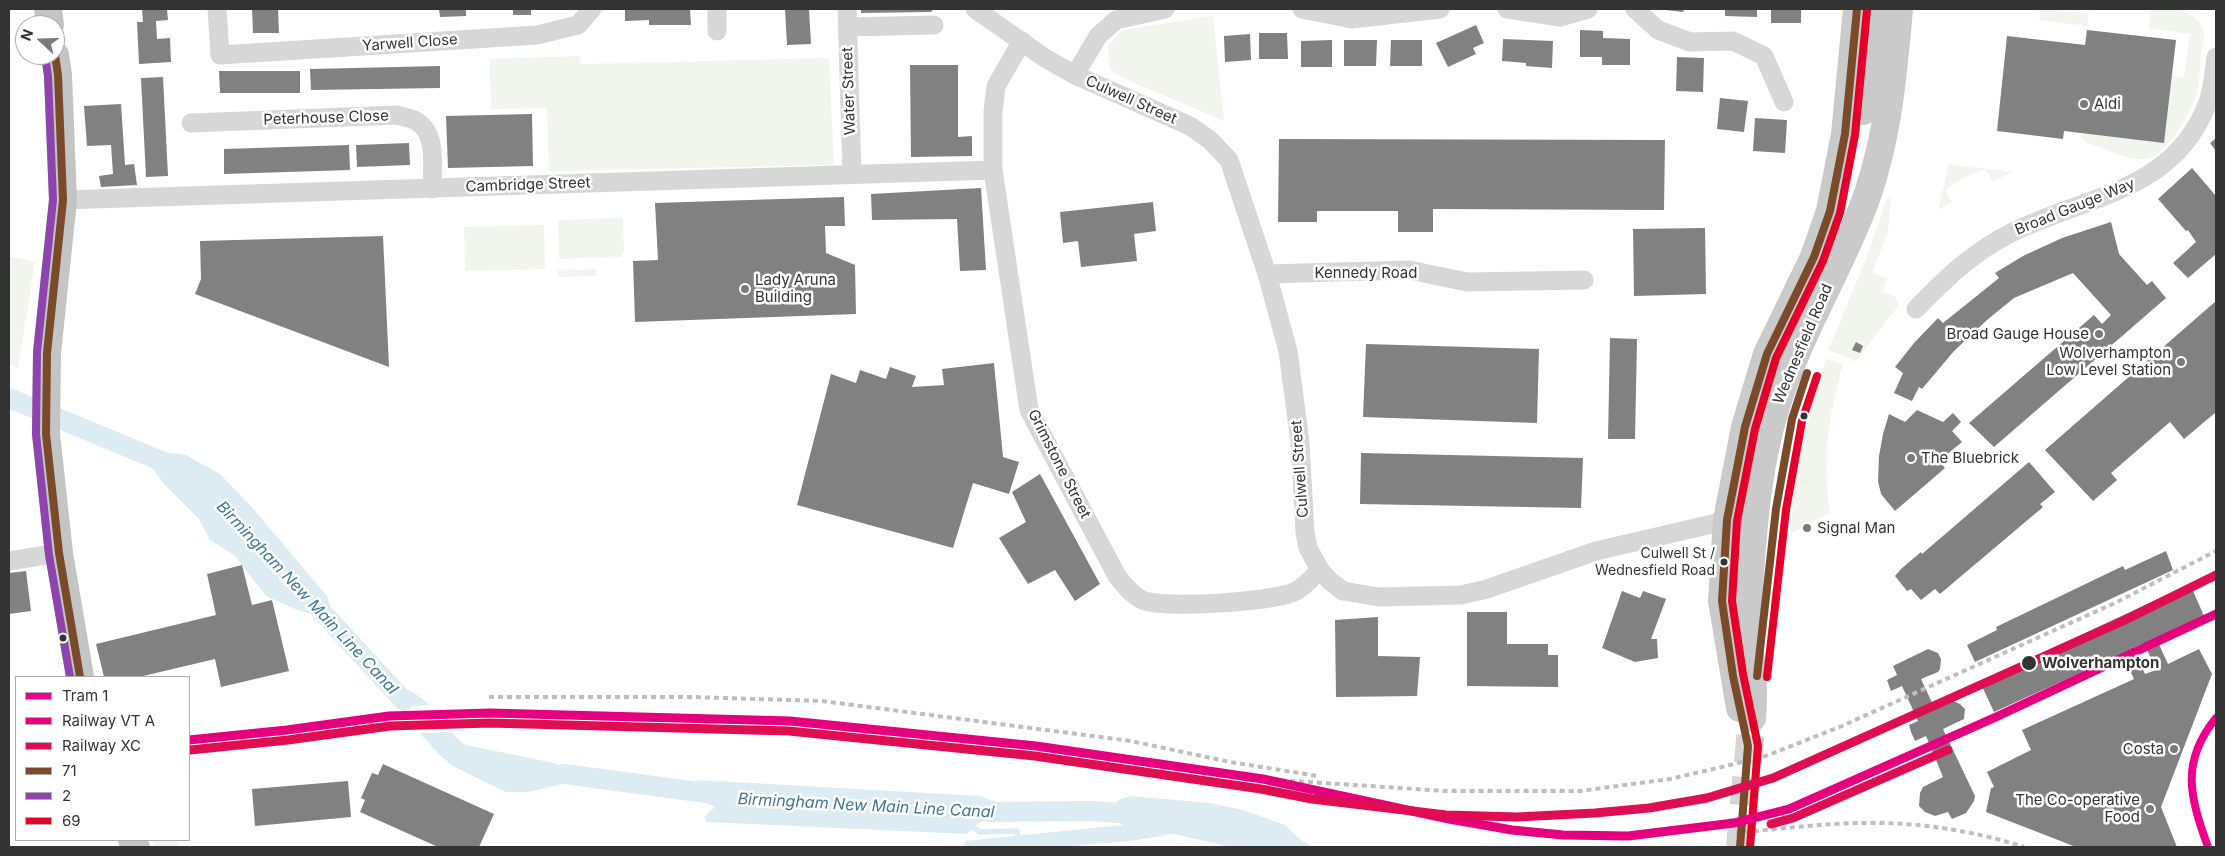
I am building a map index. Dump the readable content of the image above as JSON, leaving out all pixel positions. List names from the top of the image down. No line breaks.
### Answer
{"streets":{"main road":["Wednesfield Road"],"street":["Yarwell Close","Water Street","Culwell Street","Peterhouse Close","Cambridge Street","Broad Gauge Way","Kennedy Road","Grimstone Street"]},"crossings":[["Water Street","Cambridge Street"],["Culwell Street","Kennedy Road"],["Culwell Street","Wednesfield Road"],["Culwell Street","Grimstone Street"],["Peterhouse Close","Cambridge Street"],["Cambridge Street","Grimstone Street"]],"water":["Birmingham New Main Line Canal"],"places":["Aldi","Lady Aruna Building","Broad Gauge House","Wolverhampton Low Level Station","The Bluebrick","Signal Man","Culwell St / Wednesfield Road","Wolverhampton","Costa","The Co-operative Food"],"lines":["transit line 71","transit line 69","transit line 2","rail line XC","tram line 1"],"legend":["Tram 1","Railway VT A","Railway XC","71","2","69"],"north":"left"}
